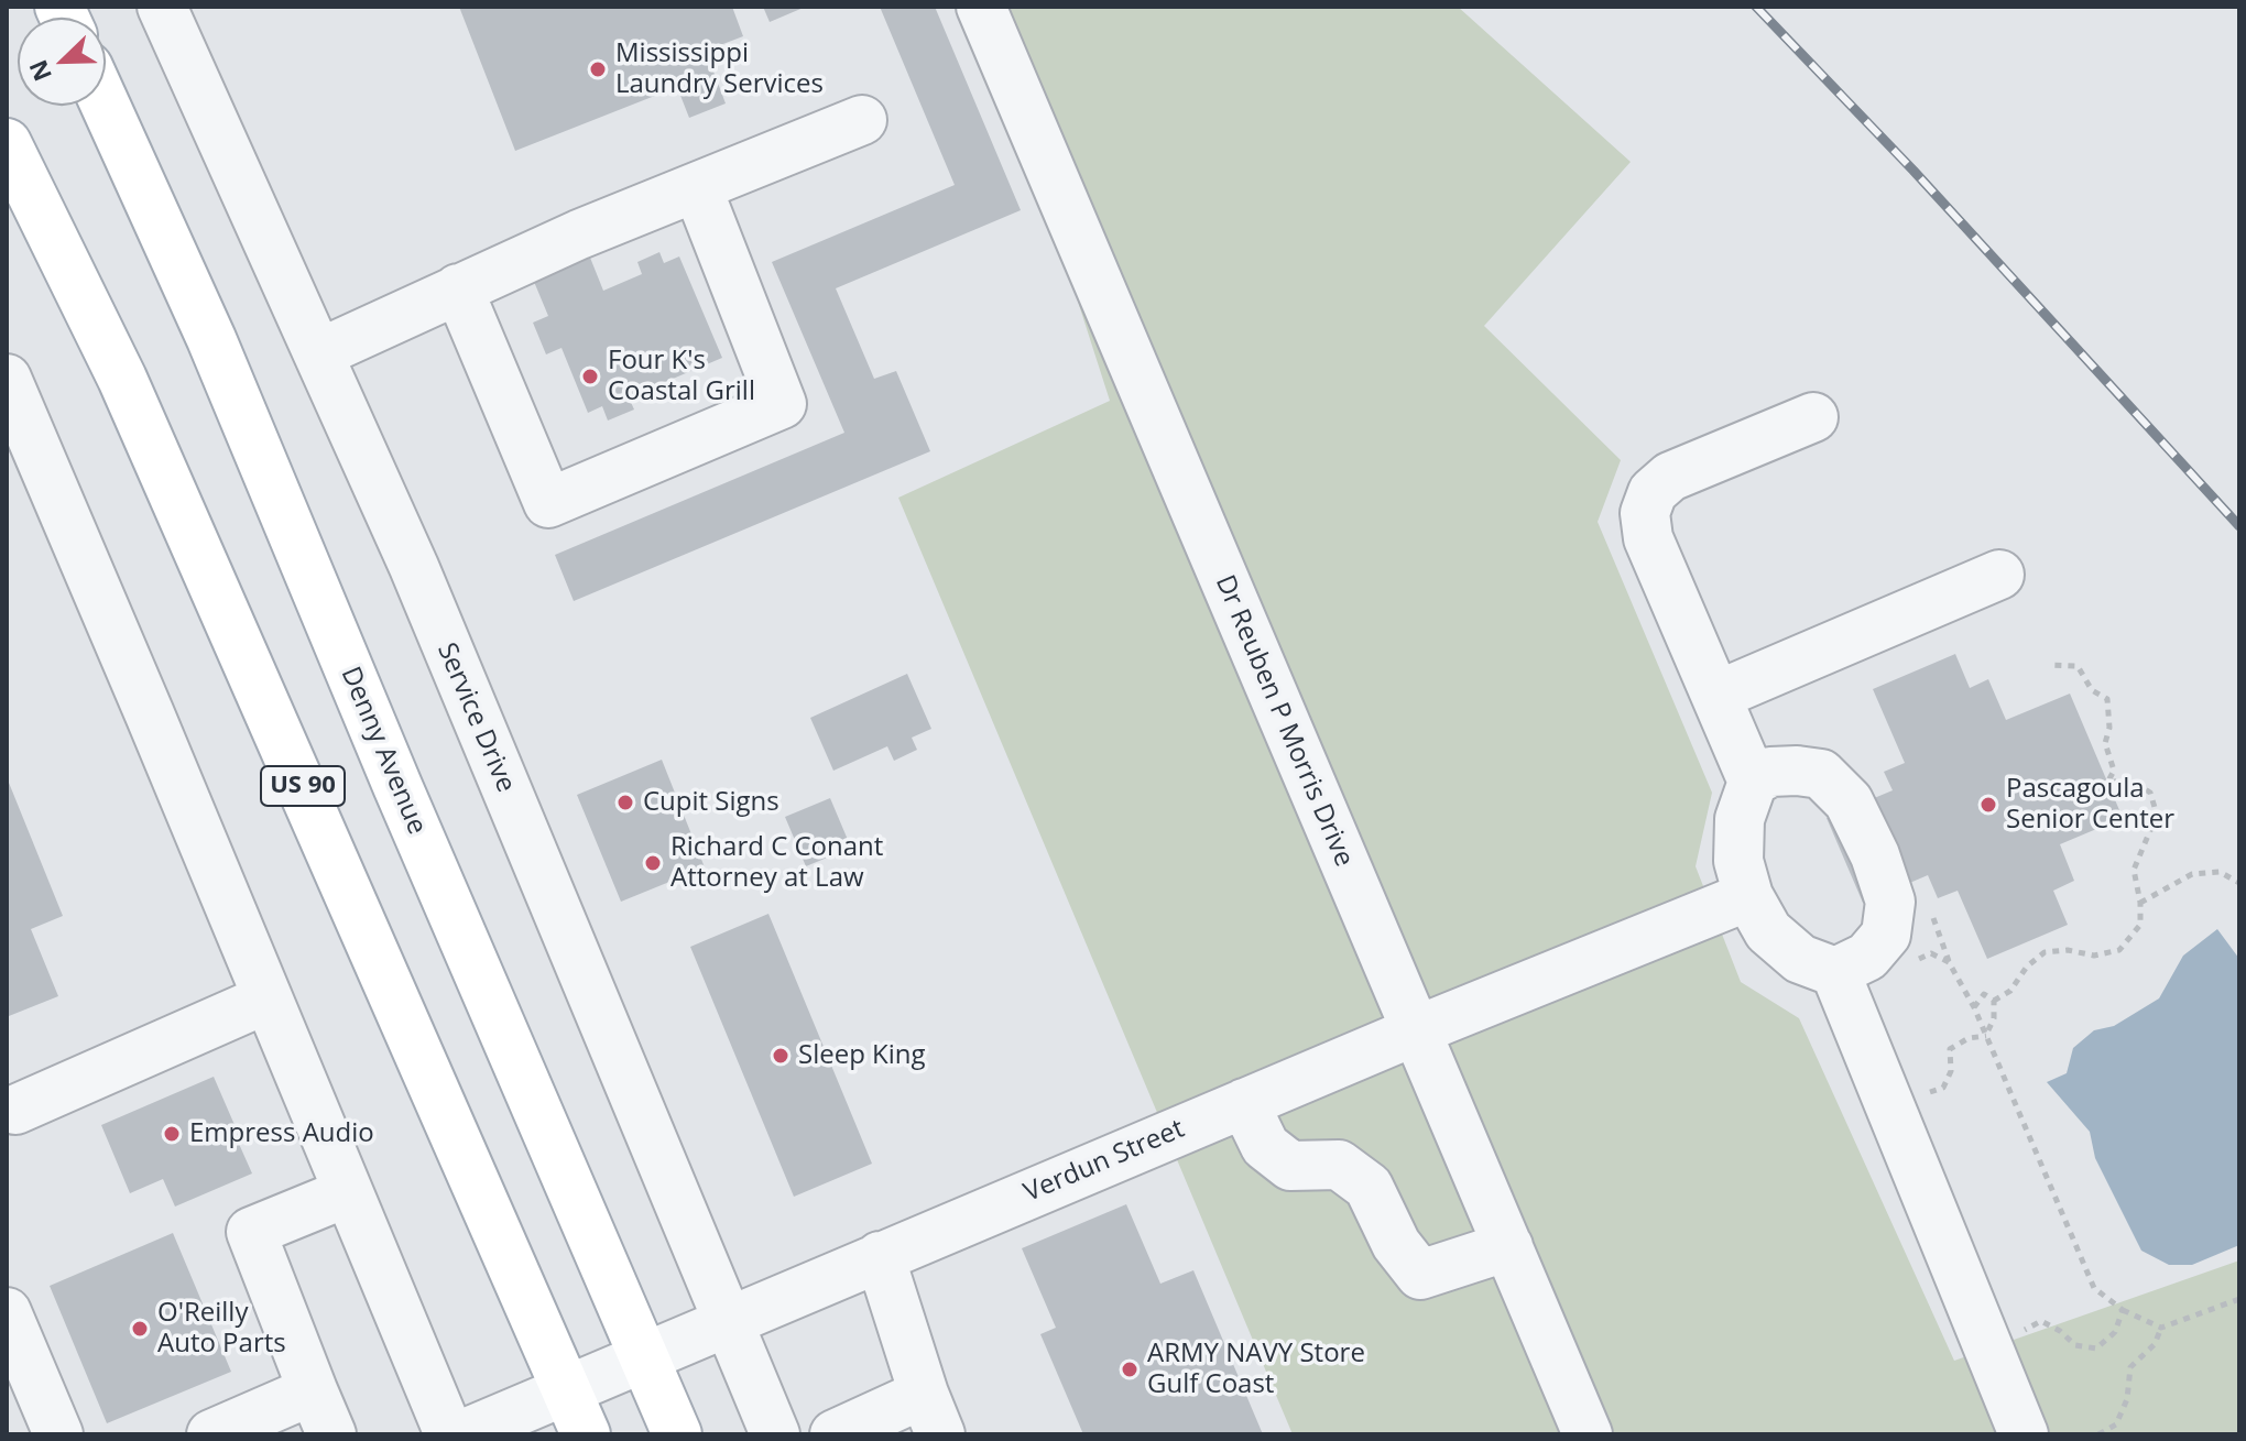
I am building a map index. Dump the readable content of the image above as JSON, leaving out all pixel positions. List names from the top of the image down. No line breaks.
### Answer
{"streets":{"main road":["Denny Avenue","US 90"],"street":["Service Drive","Dr Reuben P Morris Drive","Verdun Street"]},"crossings":[["Service Drive","Verdun Street"],["Dr Reuben P Morris Drive","Verdun Street"],["Denny Avenue","Verdun Street"],["US 90","Verdun Street"]],"places":["Mississippi Laundry Services","Four K's Coastal Grill","Cupit Signs","Pascagoula Senior Center","Richard C Conant Attorney at Law","Sleep King","Empress Audio","O'Reilly Auto Parts","ARMY NAVY Store Gulf Coast"],"north":"bottom left"}
